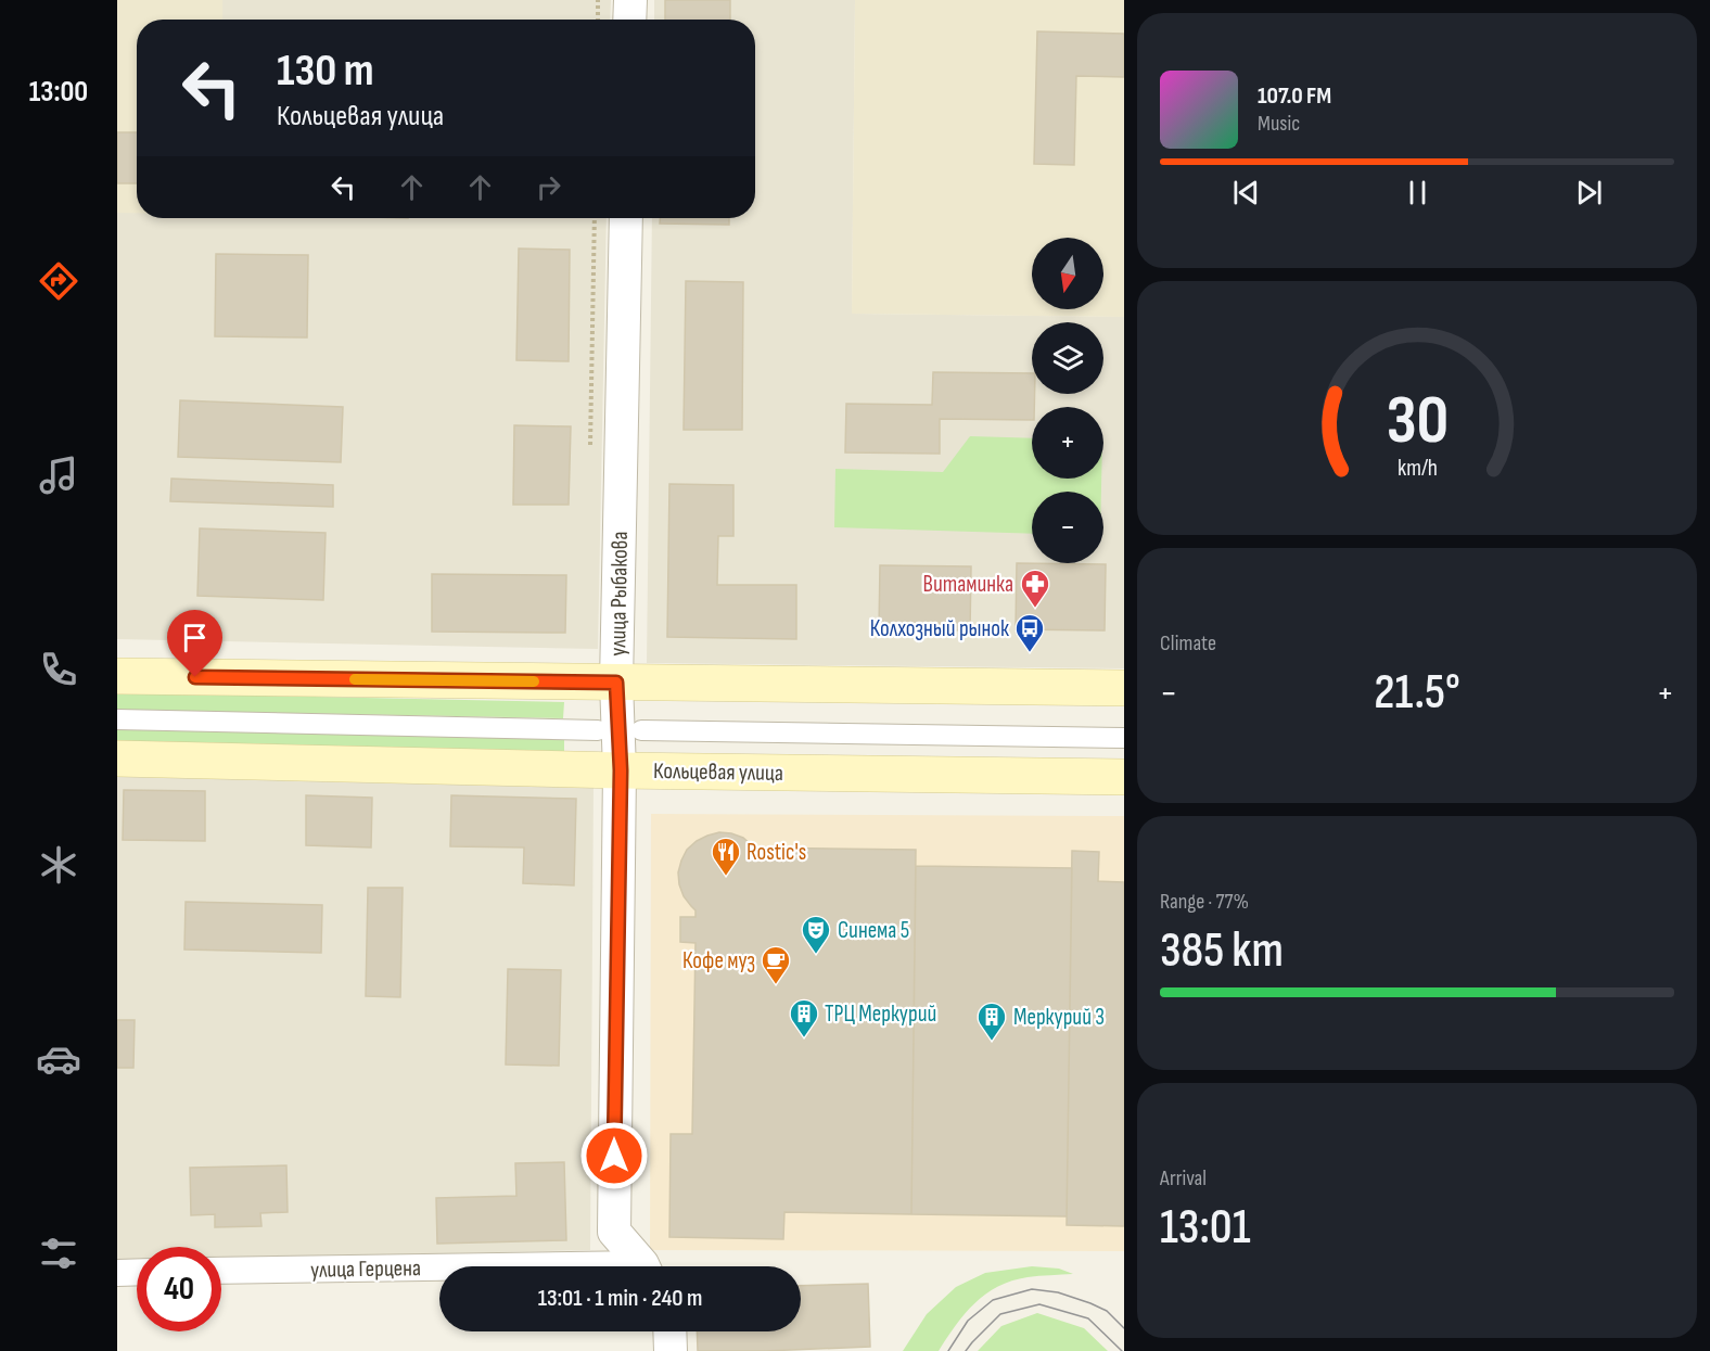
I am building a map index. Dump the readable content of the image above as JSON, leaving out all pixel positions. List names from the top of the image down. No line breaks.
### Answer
{"streets":{"main road":["Кольцевая улица"],"street":["улица Рыбакова","улица Герцена"]},"crossings":[["улица Рыбакова","Кольцевая улица"]],"places":{"pharmacy":["Витаминка"],"bus stop":["Колхозный рынок"],"restaurant":["Rostic's"],"theatre":["Синема 5"],"cafe":["Кофе муз"],"building":["ТРЦ Меркурий","Меркурий 3"]},"north":"bottom","page":{"tabs":"13:00","turn":["130 m","Кольцевая улица"],"song":["107.0 FM","Music"],"map_buttons":["+","−"],"tile":["Climate",["Range · 77%","385 km"],["Arrival","13:01"]],"heat":["−","21.5°","+"],"limit":"40","trip":"13:01 · 1 min · 240 m","gauge":["30","km/h"]}}
